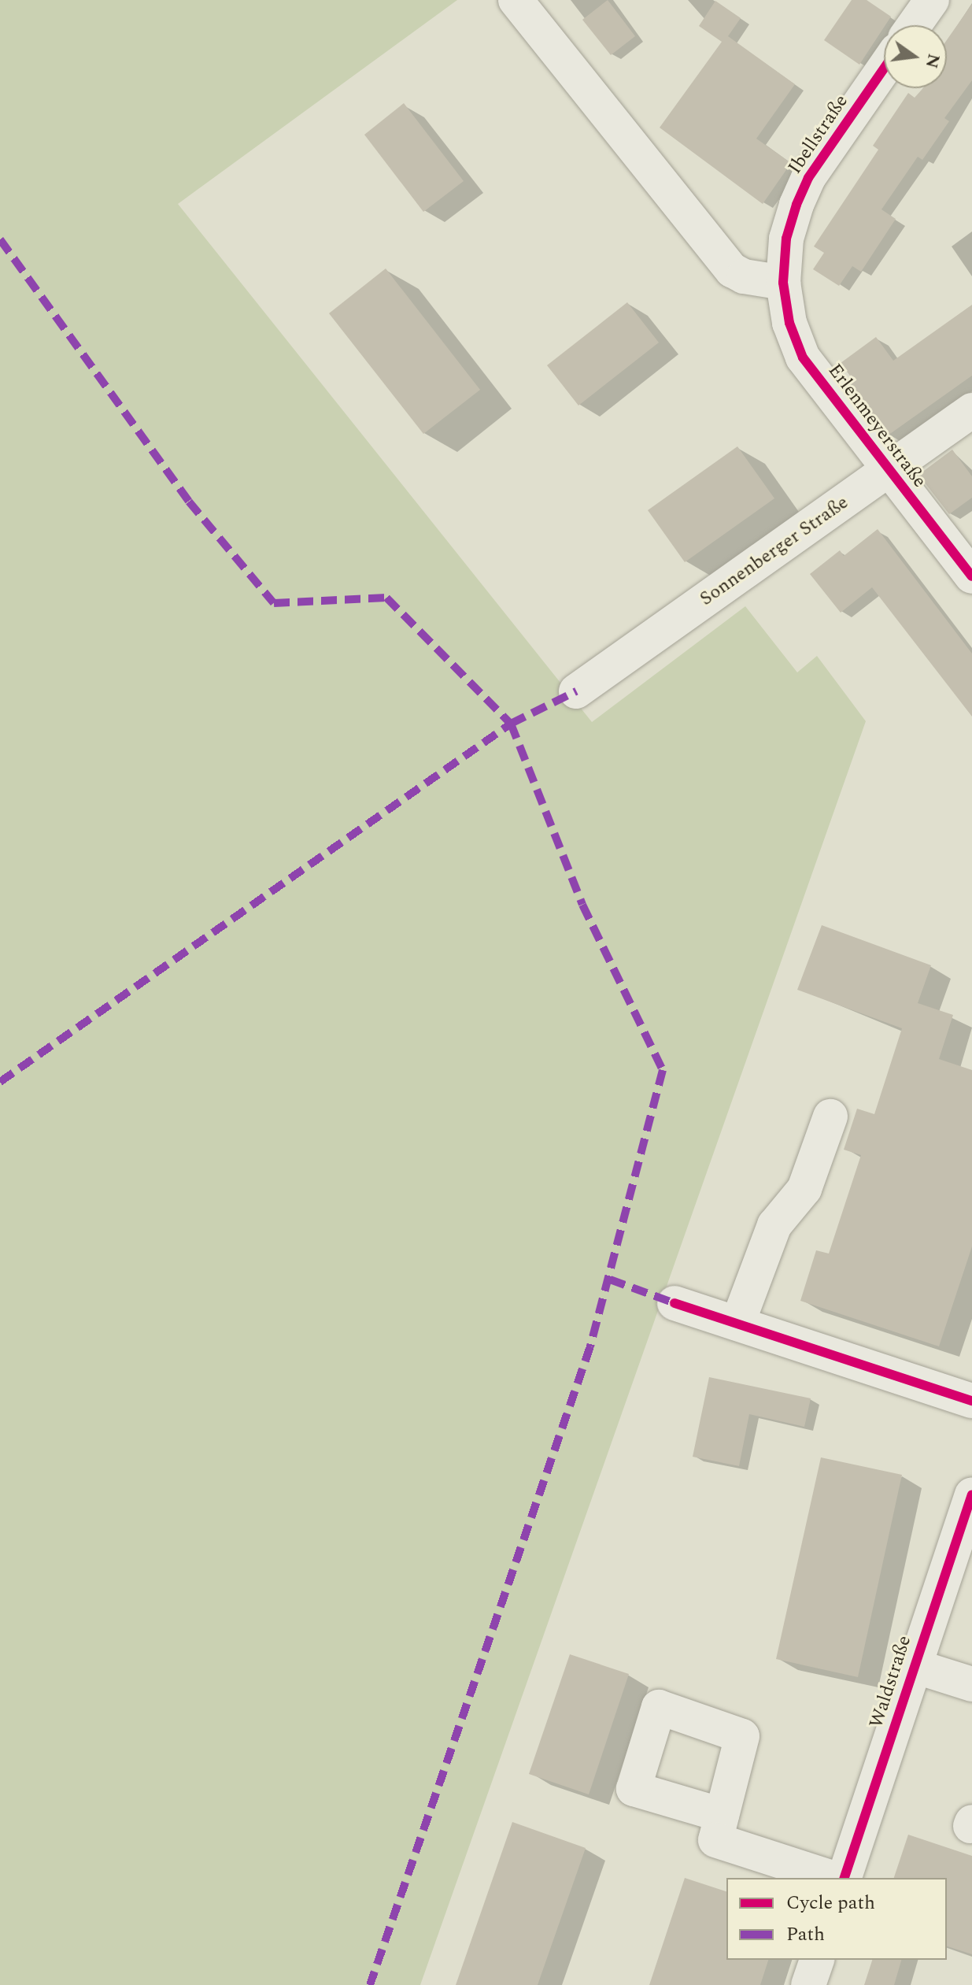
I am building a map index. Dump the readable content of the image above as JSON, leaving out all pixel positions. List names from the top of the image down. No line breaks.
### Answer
{"streets":{"street":["Ibellstraße","Erlenmeyerstraße","Sonnenberger Straße","Waldstraße"]},"crossings":[["Ibellstraße","Erlenmeyerstraße"],["Erlenmeyerstraße","Sonnenberger Straße"]],"legend":["Cycle path","Path"],"north":"right"}
